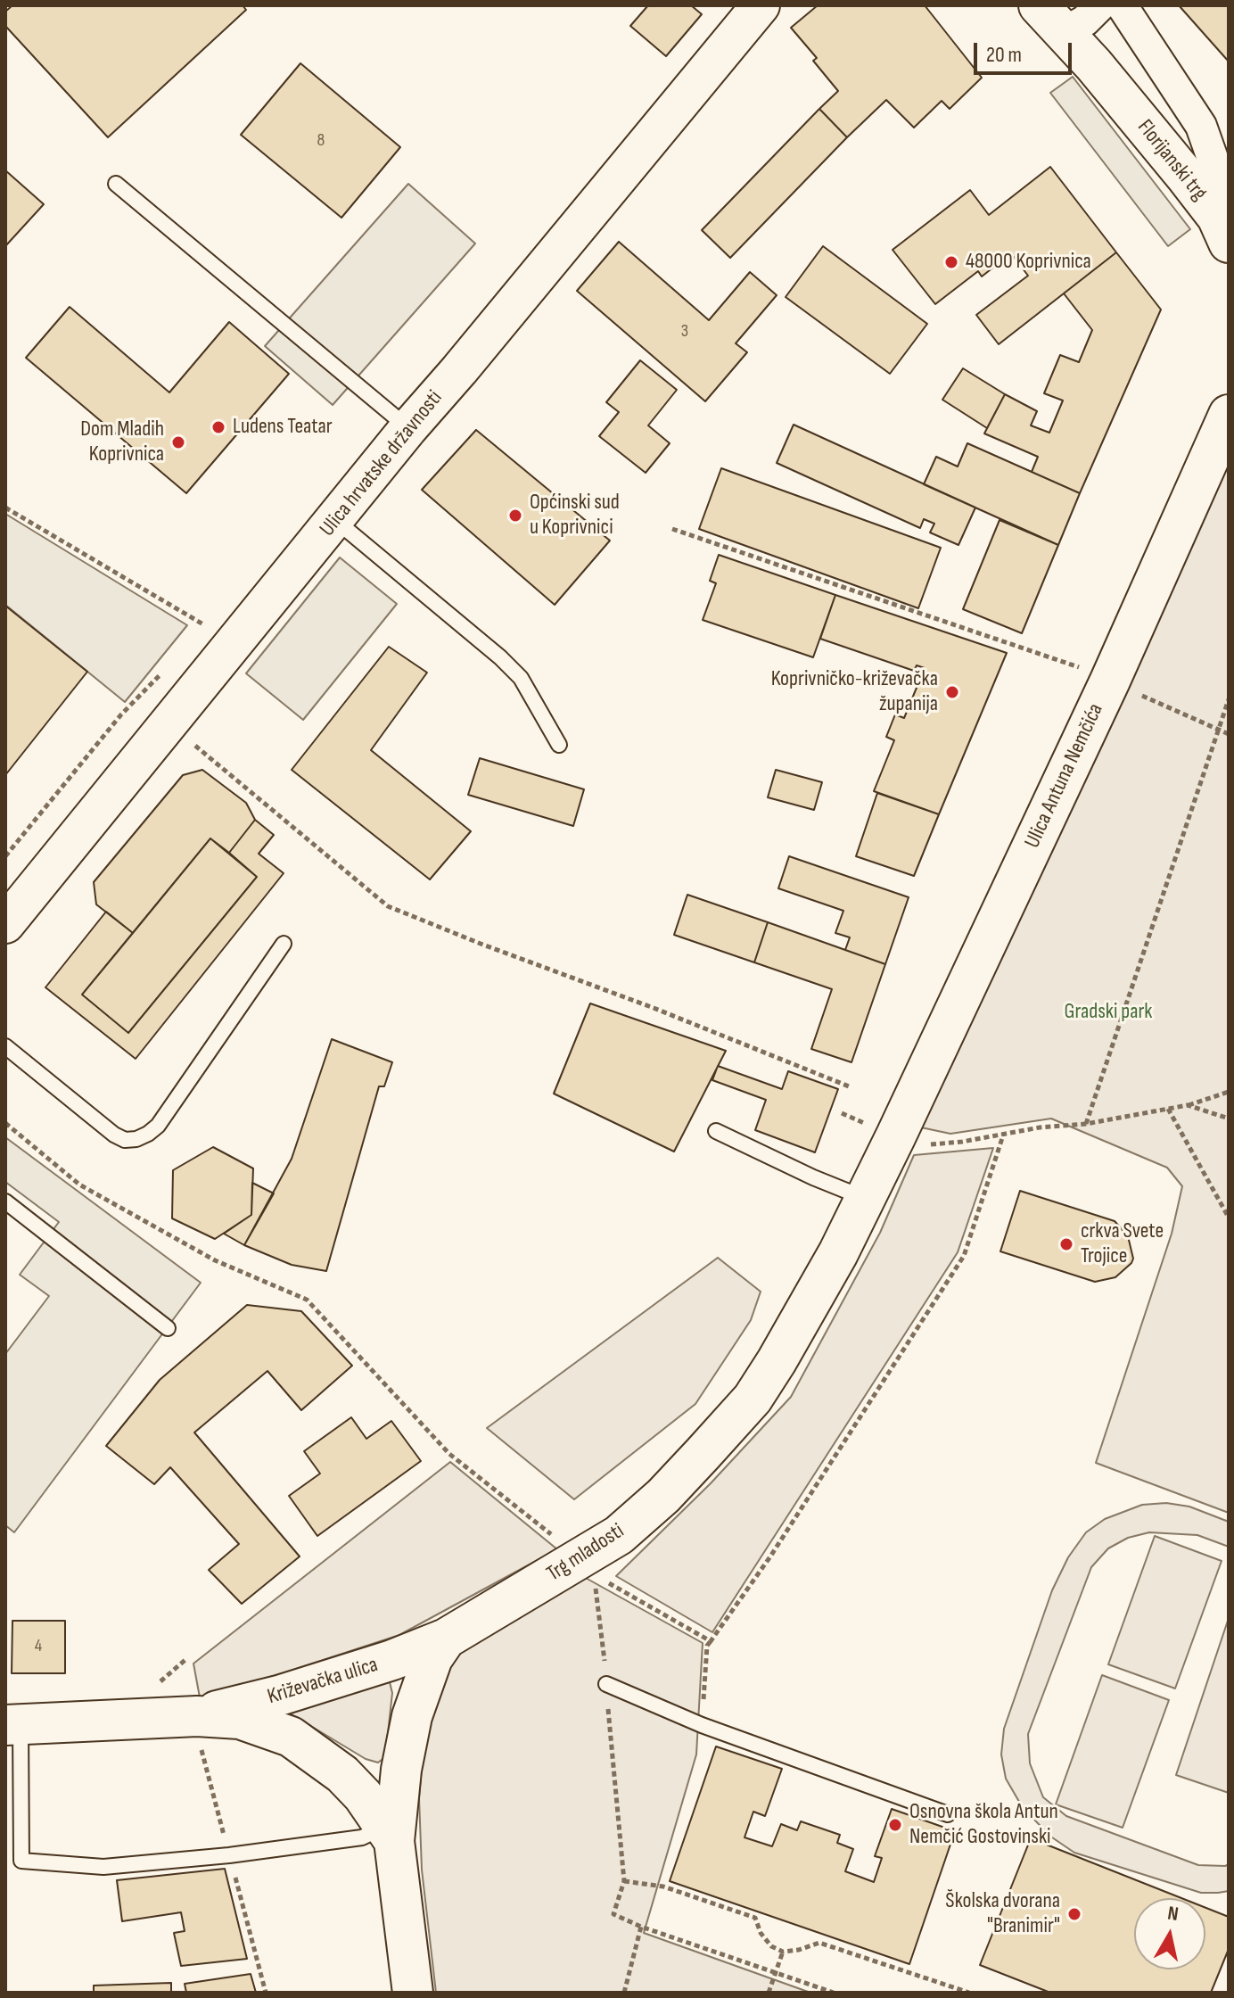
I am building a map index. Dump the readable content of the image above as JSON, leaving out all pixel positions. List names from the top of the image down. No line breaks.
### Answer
{"streets":{"main road":["Florijanski trg","Ulica Antuna Nemčića","Trg mladosti","Križevačka ulica"],"street":["Ulica hrvatske državnosti"]},"crossings":[["Ulica Antuna Nemčića","Trg mladosti"],["Trg mladosti","Križevačka ulica"]],"parks":["Gradski park"],"places":["48000 Koprivnica","Ludens Teatar","Dom Mladih Koprivnica","Općinski sud u Koprivnici","Koprivničko-križevačka županija","crkva Svete Trojice","Osnovna škola Antun Nemčić Gostovinski","Školska dvorana \"Branimir\""],"house_numbers":["8","3","4"],"scale_bar":"20 m","north":"top"}
